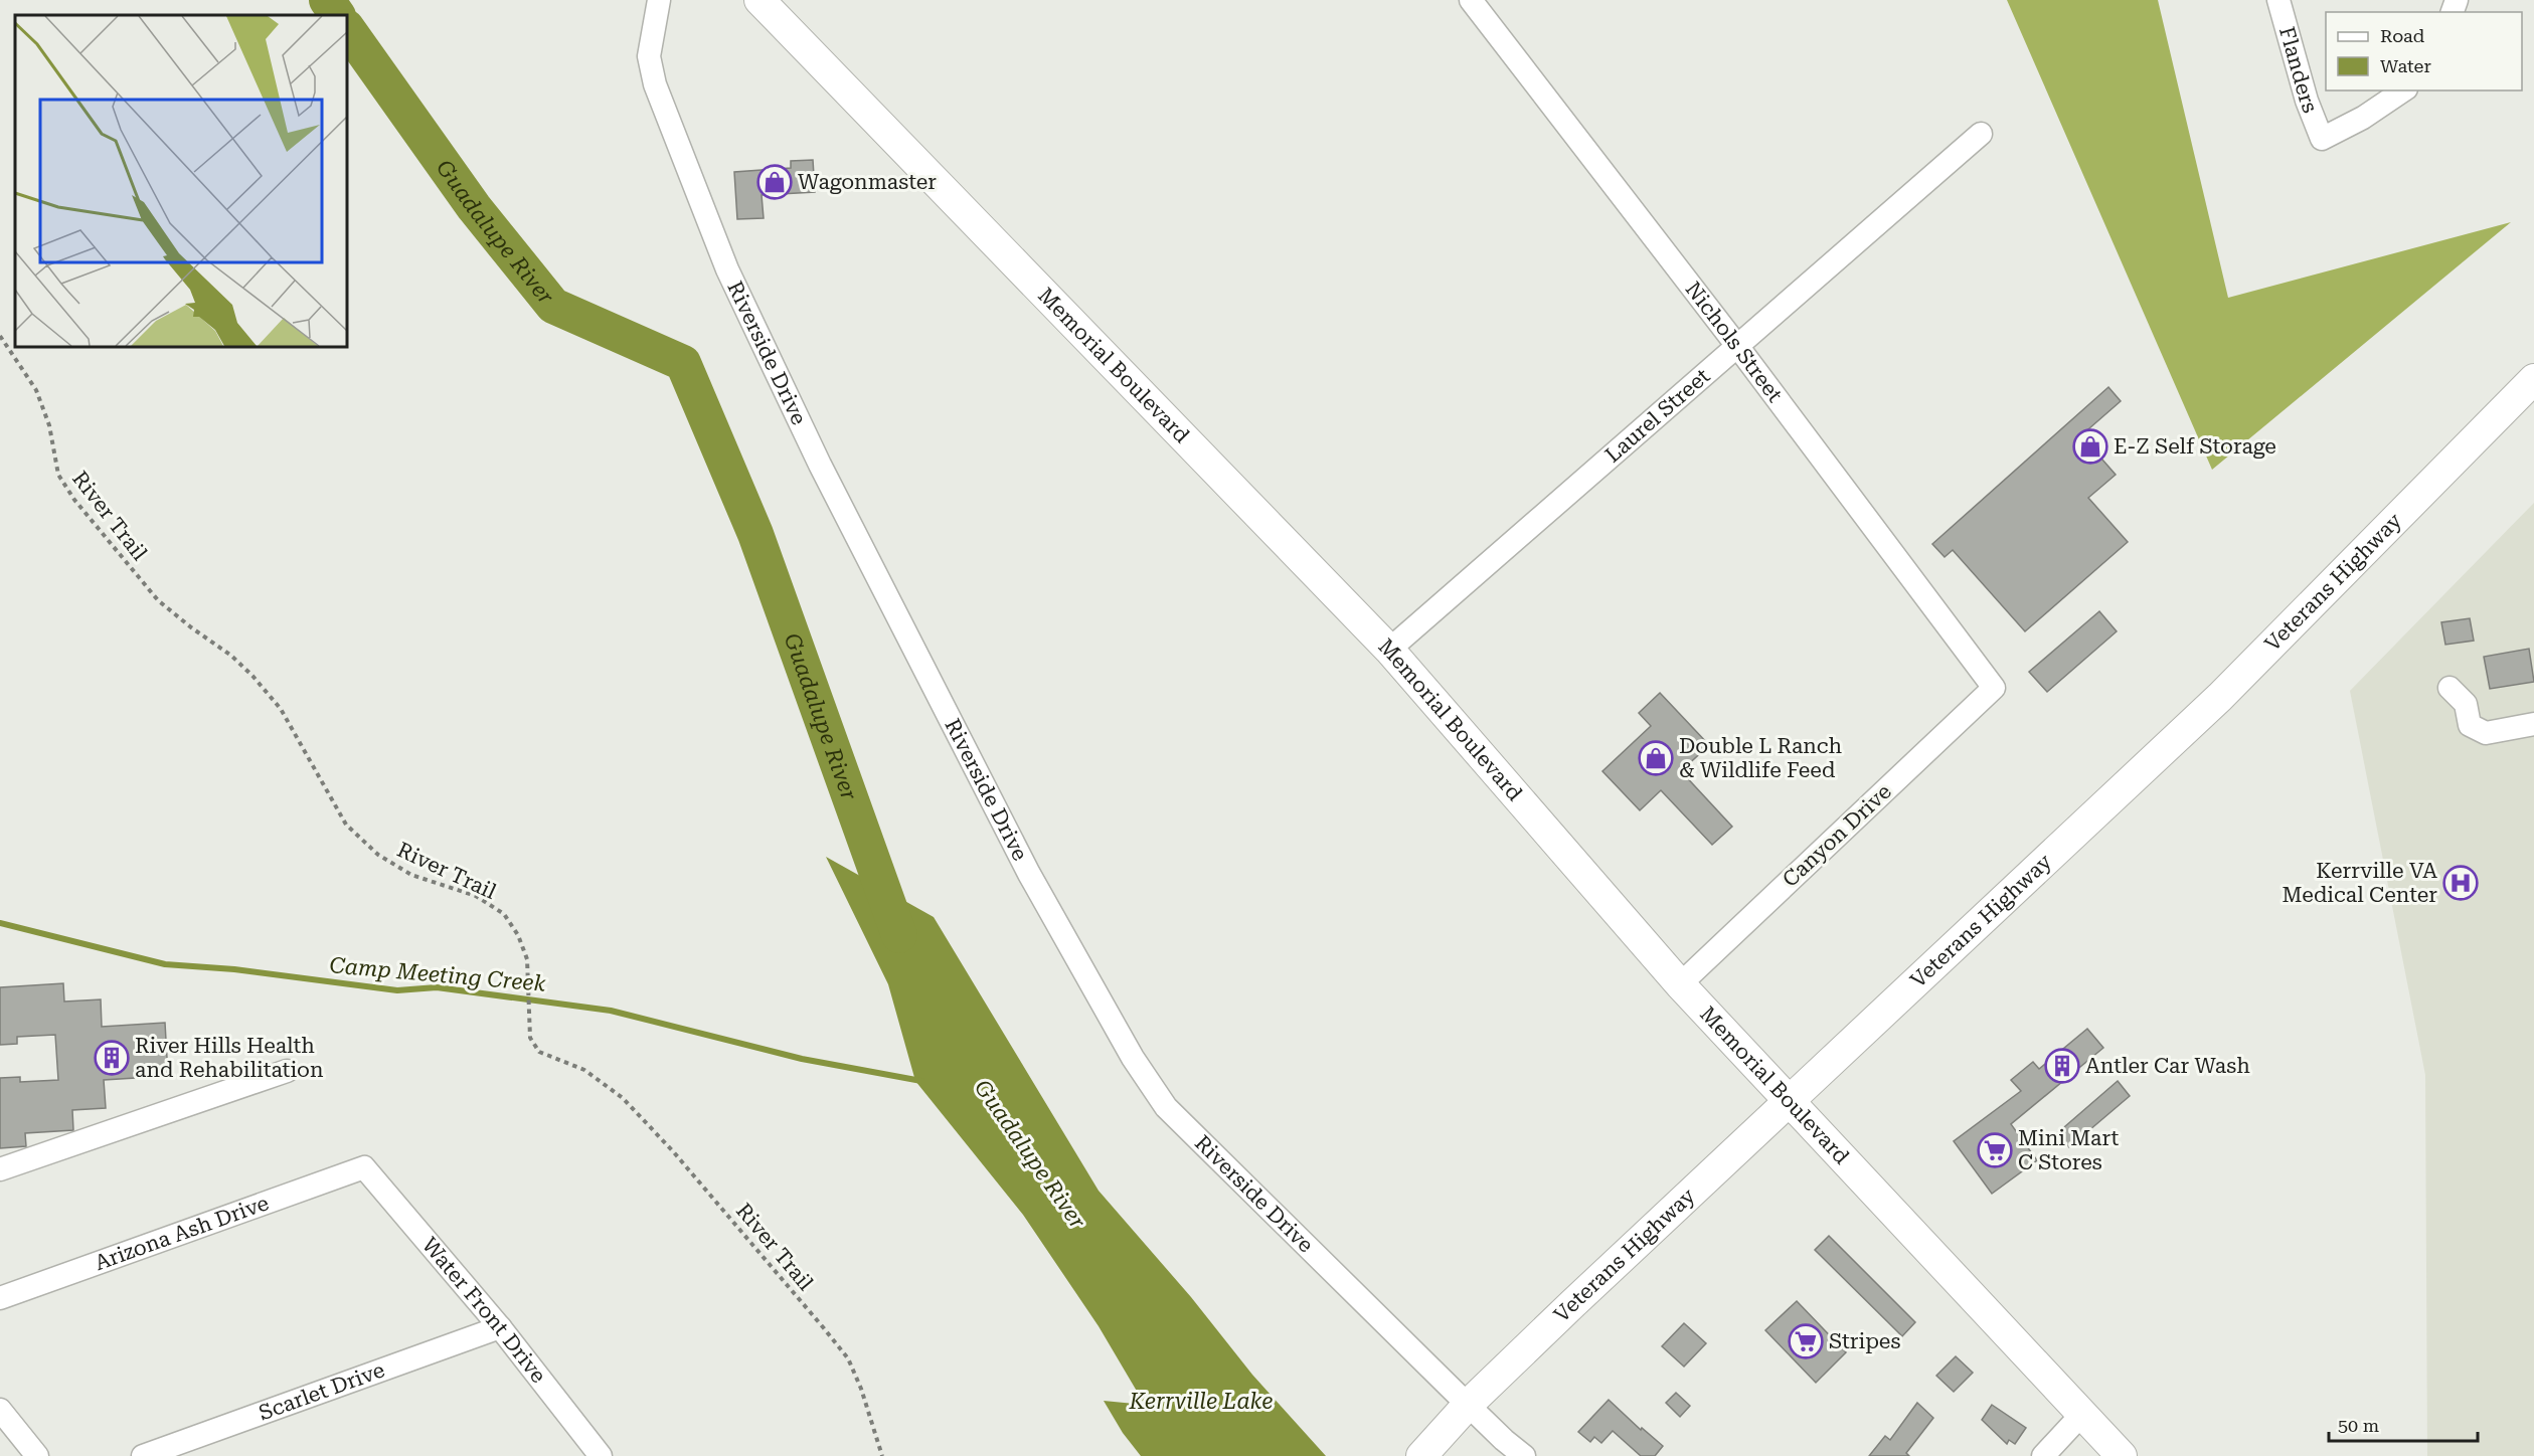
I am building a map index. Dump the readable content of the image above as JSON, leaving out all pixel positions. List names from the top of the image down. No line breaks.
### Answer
{"streets":{"main road":["Memorial Boulevard","Veterans Highway"],"street":["Flanders","Nichols Street","Riverside Drive","Laurel Street","Canyon Drive","Arizona Ash Drive","Water Front Drive","Scarlet Drive"],"path":["River Trail"]},"crossings":[["Nichols Street","Laurel Street"],["Nichols Street","Canyon Drive"],["Riverside Drive","Veterans Highway"],["Memorial Boulevard","Laurel Street"],["Memorial Boulevard","Veterans Highway"],["Memorial Boulevard","Canyon Drive"],["Arizona Ash Drive","Water Front Drive"],["Water Front Drive","Scarlet Drive"]],"water":["Guadalupe River","Camp Meeting Creek","Kerrville Lake"],"places":{"shop":["Wagonmaster","E-Z Self Storage","Double L Ranch & Wildlife Feed"],"hospital":["Kerrville VA Medical Center"],"building":["River Hills Health and Rehabilitation","Antler Car Wash"],"supermarket":["Mini Mart C Stores","Stripes"]},"legend":["Road","Water"],"scale_bar":"50 m"}
